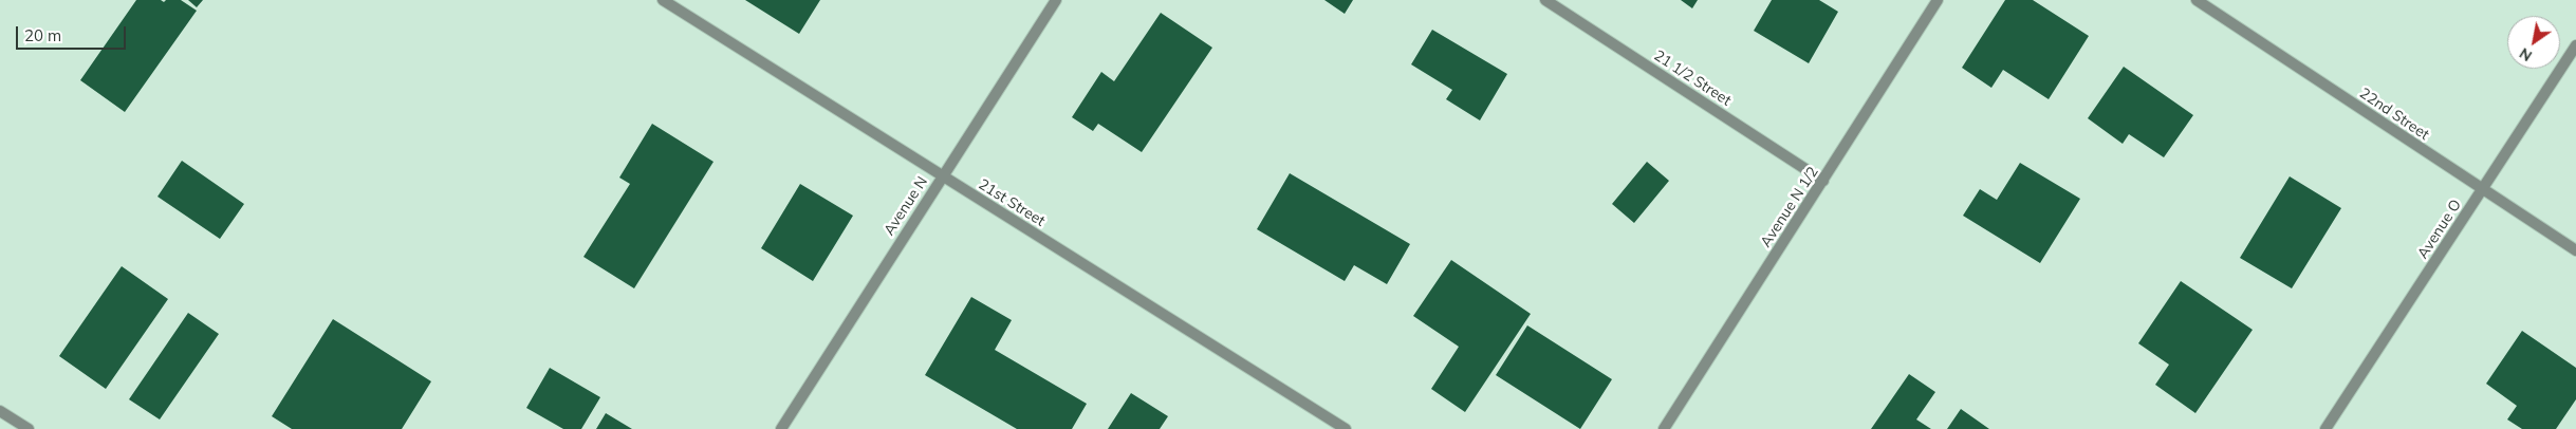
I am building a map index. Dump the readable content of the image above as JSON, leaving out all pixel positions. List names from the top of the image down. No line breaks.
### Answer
{"streets":{"street":["21 1/2 Street","22nd Street","21st Street","Avenue N","Avenue N 1/2","Avenue O"]},"crossings":[["21 1/2 Street","Avenue N 1/2"],["22nd Street","Avenue O"],["21st Street","Avenue N"]],"scale_bar":"20 m","north":"bottom left"}
